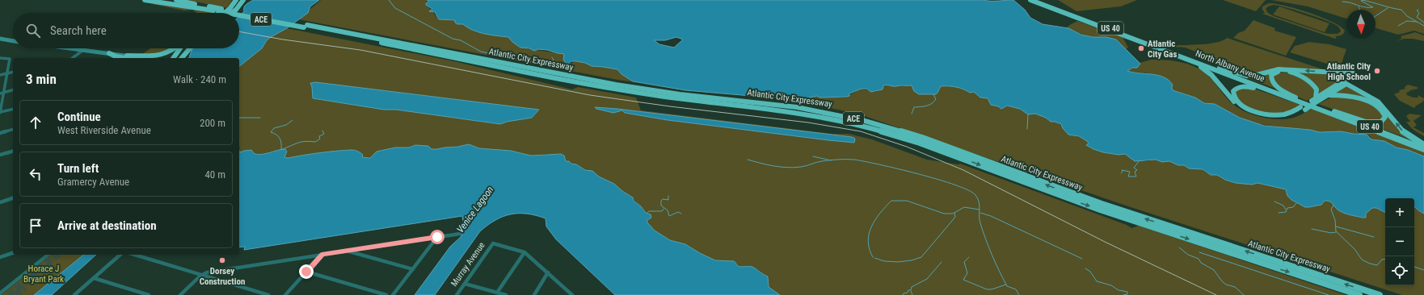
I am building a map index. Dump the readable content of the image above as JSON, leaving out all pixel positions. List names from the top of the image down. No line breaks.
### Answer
{"streets":{"highway":["ACE","US 40","Atlantic City Expressway","North Albany Avenue"],"street":["Murray Avenue"]},"water":["Venice Lagoon"],"parks":["Horace J Bryant Park"],"places":["Atlantic City Gas","Atlantic City High School","Dorsey Construction"],"north":"bottom","page":{"search":"Search here","heading":["3 min","Walk · 240 m"],"list":[["Continue","West Riverside Avenue","200 m"],["Turn left","Gramercy Avenue","40 m"],"Arrive at destination"],"map_buttons":["+","−"]}}
